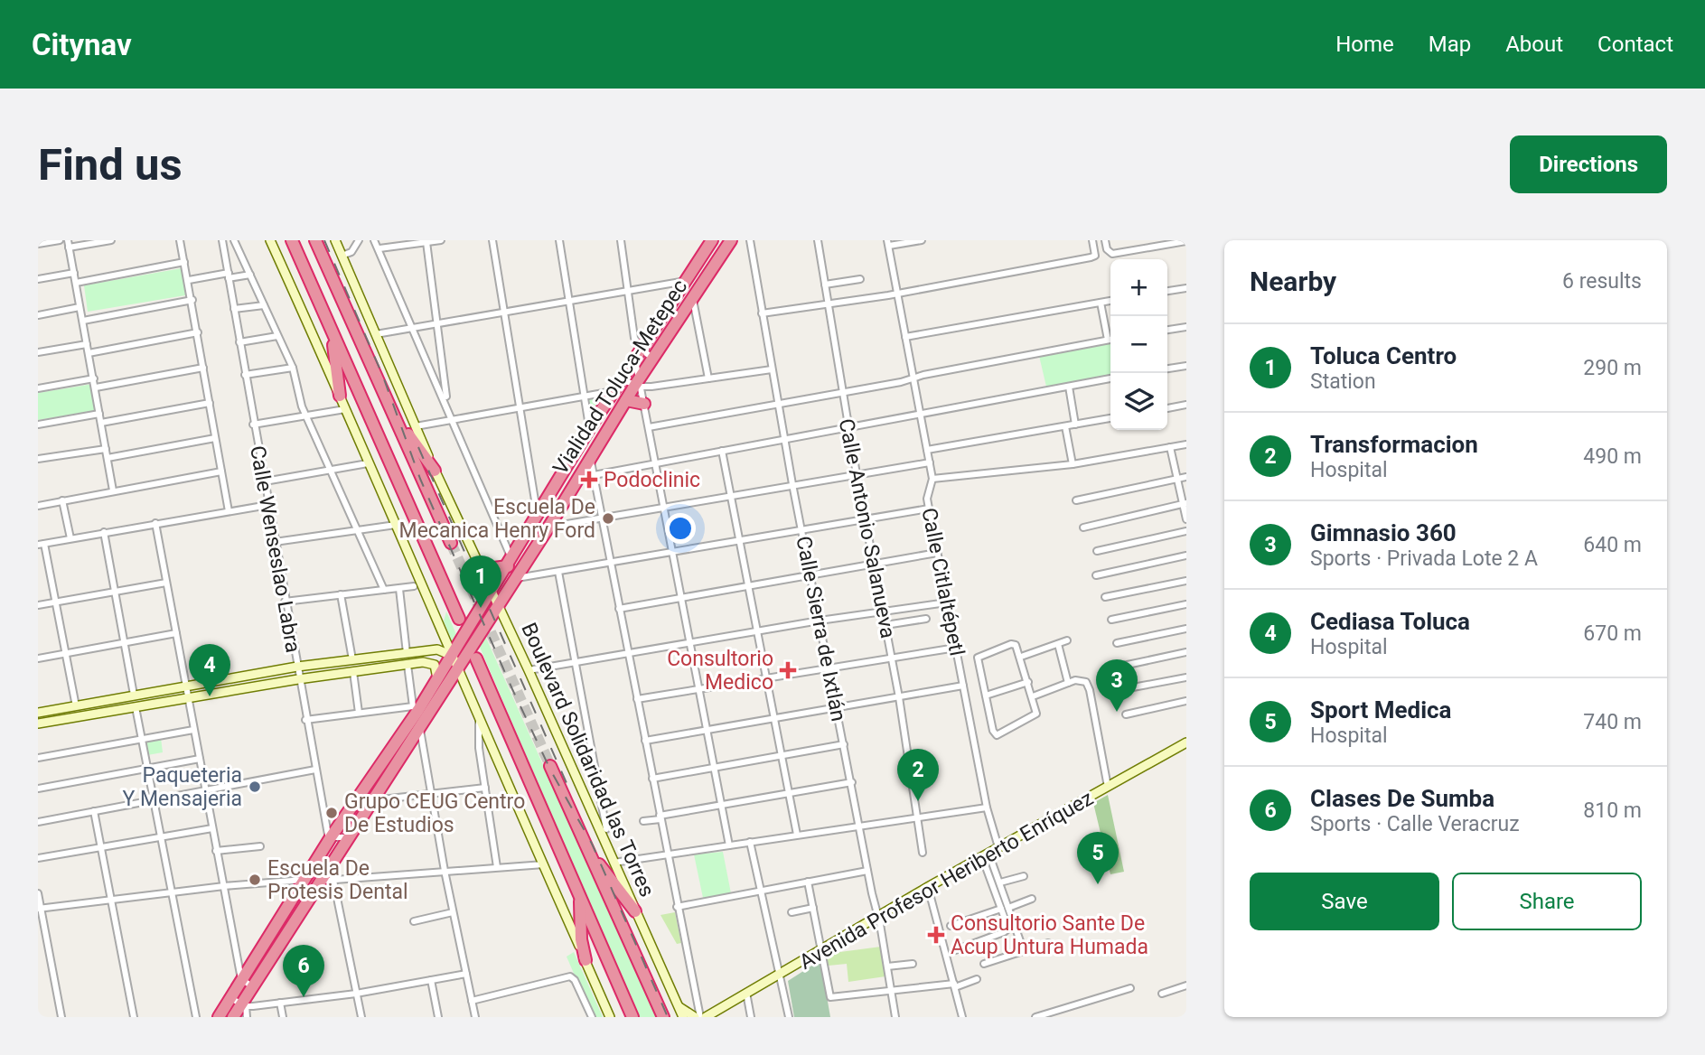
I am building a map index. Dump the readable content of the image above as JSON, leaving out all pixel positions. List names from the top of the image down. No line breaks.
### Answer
{"streets":{"highway":["Vialidad Toluca-Metepec","Boulevard Solidaridad las Torres"],"main road":["Avenida Profesor Heriberto Enríquez"],"street":["Calle Antonio Salanueva","Calle Wenseslao Labra","Calle Citlaltépetl","Calle Sierra de Ixtlán"]},"crossings":[["Vialidad Toluca-Metepec","Calle Wenseslao Labra"],["Vialidad Toluca-Metepec","Boulevard Solidaridad las Torres"],["Calle Citlaltépetl","Avenida Profesor Heriberto Enríquez"],["Calle Sierra de Ixtlán","Avenida Profesor Heriberto Enríquez"]],"places":{"health":["Podoclinic","Consultorio Medico","Consultorio Sante De Acup Untura Humada"],"other":["Escuela De Mecanica Henry Ford","Paqueteria Y Mensajeria","Grupo CEUG Centro De Estudios","Escuela De Protesis Dental"]},"page":{"header":"Citynav","nav":["Home","Map","About","Contact"],"buttons":["Directions",["Save","Share"]],"title":"Find us","heading":["Nearby","6 results"],"map_buttons":["+","−"],"list":[{"mark":"1","name":"Toluca Centro","note":"Station","value":"290 m"},{"mark":"2","name":"Transformacion","note":"Hospital","value":"490 m"},{"mark":"3","name":"Gimnasio 360","note":"Sports · Privada Lote 2 A","value":"640 m"},{"mark":"4","name":"Cediasa Toluca","note":"Hospital","value":"670 m"},{"mark":"5","name":"Sport Medica","note":"Hospital","value":"740 m"},{"mark":"6","name":"Clases De Sumba","note":"Sports · Calle Veracruz","value":"810 m"}],"pins":["1","4","3","2","5","6"]}}
